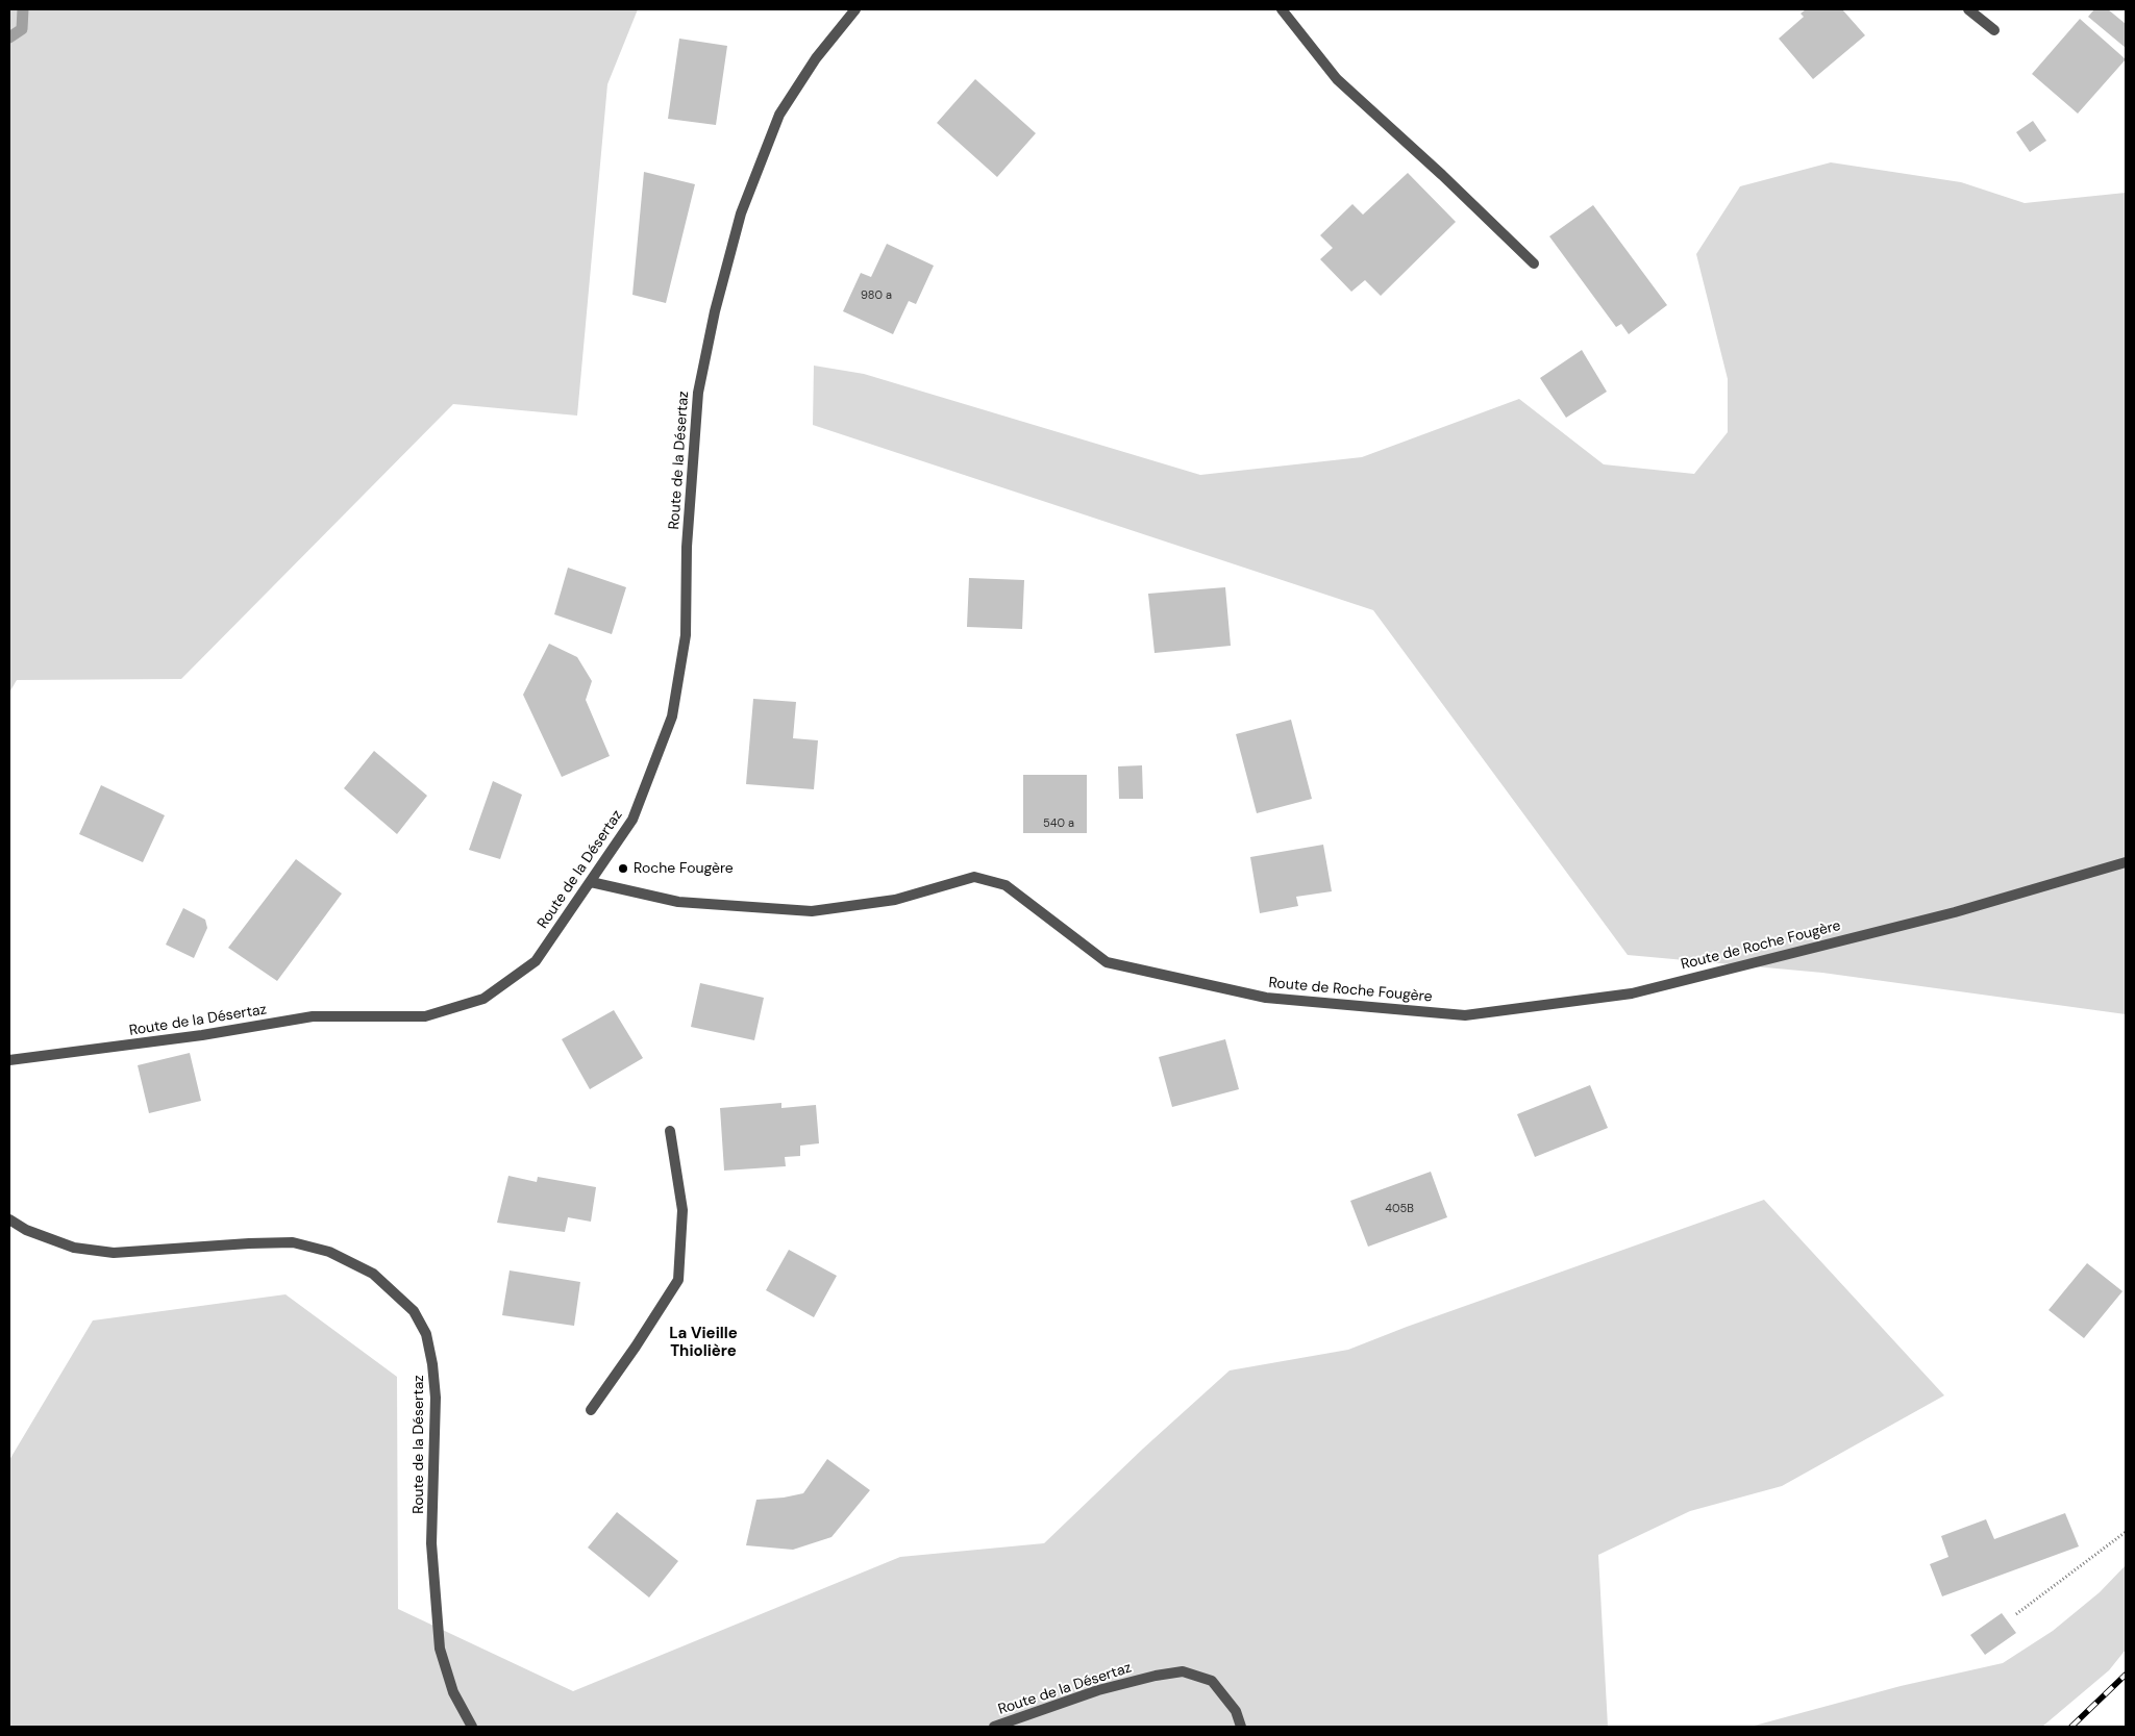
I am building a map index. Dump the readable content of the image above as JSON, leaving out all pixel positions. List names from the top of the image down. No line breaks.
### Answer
{"streets":{"street":["Route de la Désertaz","Route de Roche Fougère"]},"crossings":[["Route de la Désertaz","Route de Roche Fougère"]],"districts":["La Vieille Thiolière"],"places":["Roche Fougère"],"house_numbers":["980 a","540 a","405B"]}
